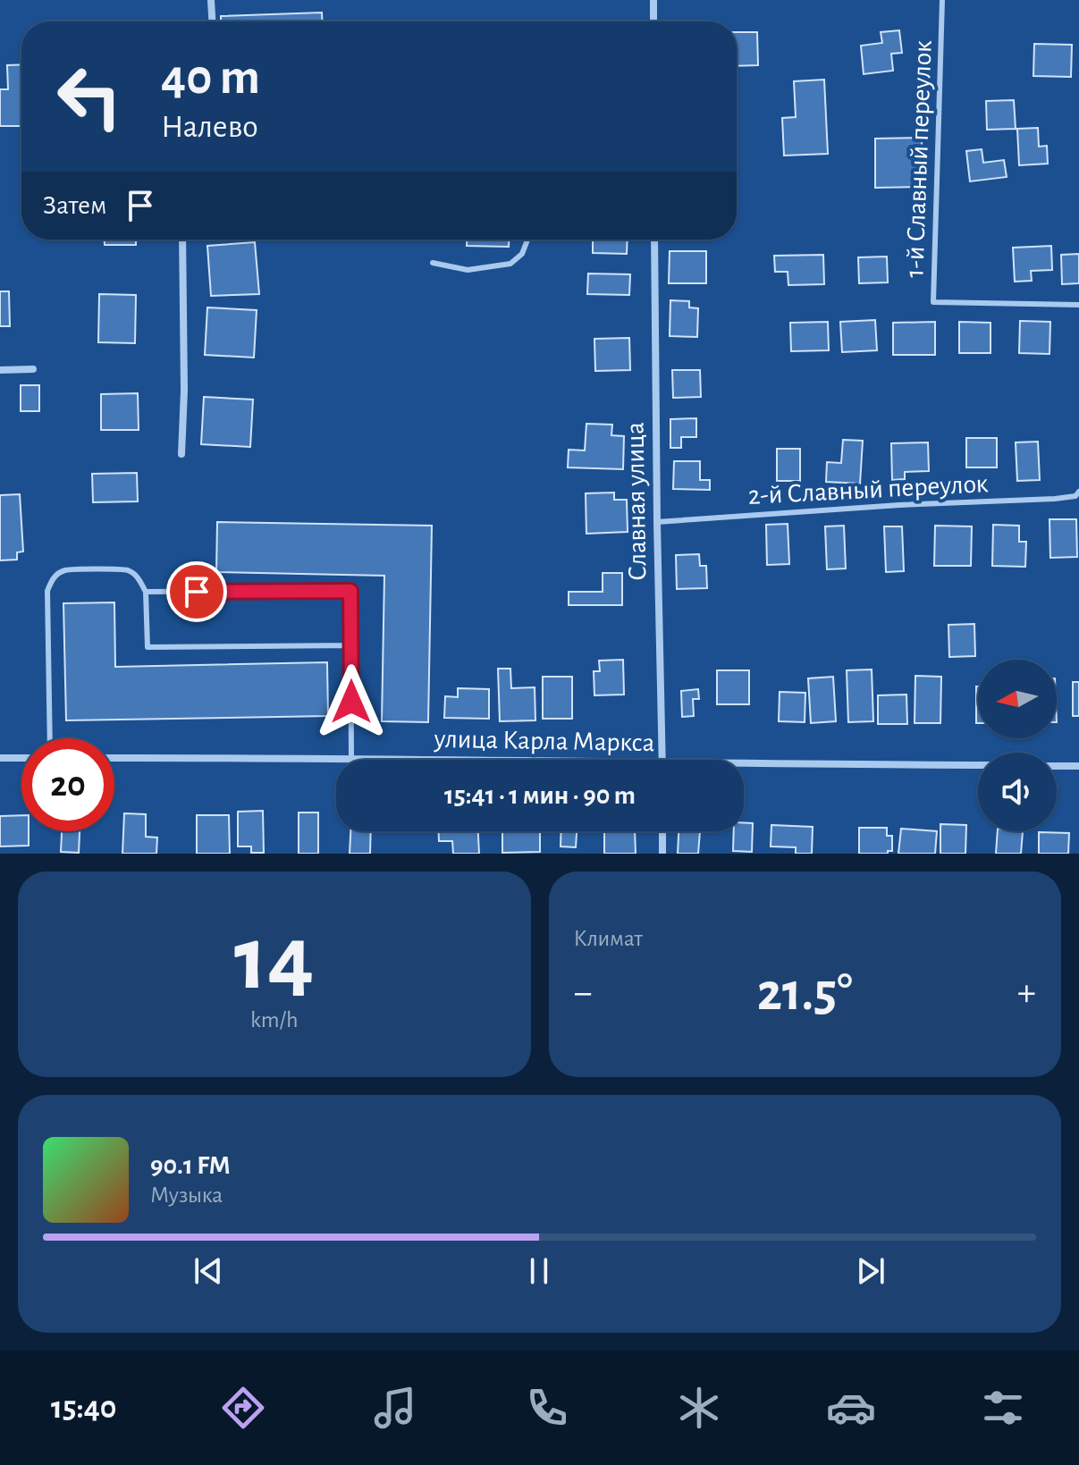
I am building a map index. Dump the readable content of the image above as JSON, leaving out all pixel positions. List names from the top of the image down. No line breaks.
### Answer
{"streets":{"street":["Славная улица","улица Карла Маркса"],"lane":["1-й Славный переулок","2-й Славный переулок"]},"crossings":[["2-й Славный переулок","Славная улица"]],"north":"left","page":{"turn":["40 m","Налево"],"then":"Затем","limit":"20","trip":"15:41 · 1 мин · 90 m","tile":[["14","km/h"],"Климат"],"heat":["−","21.5°","+"],"song":["90.1 FM","Музыка"],"tabs":"15:40"}}
